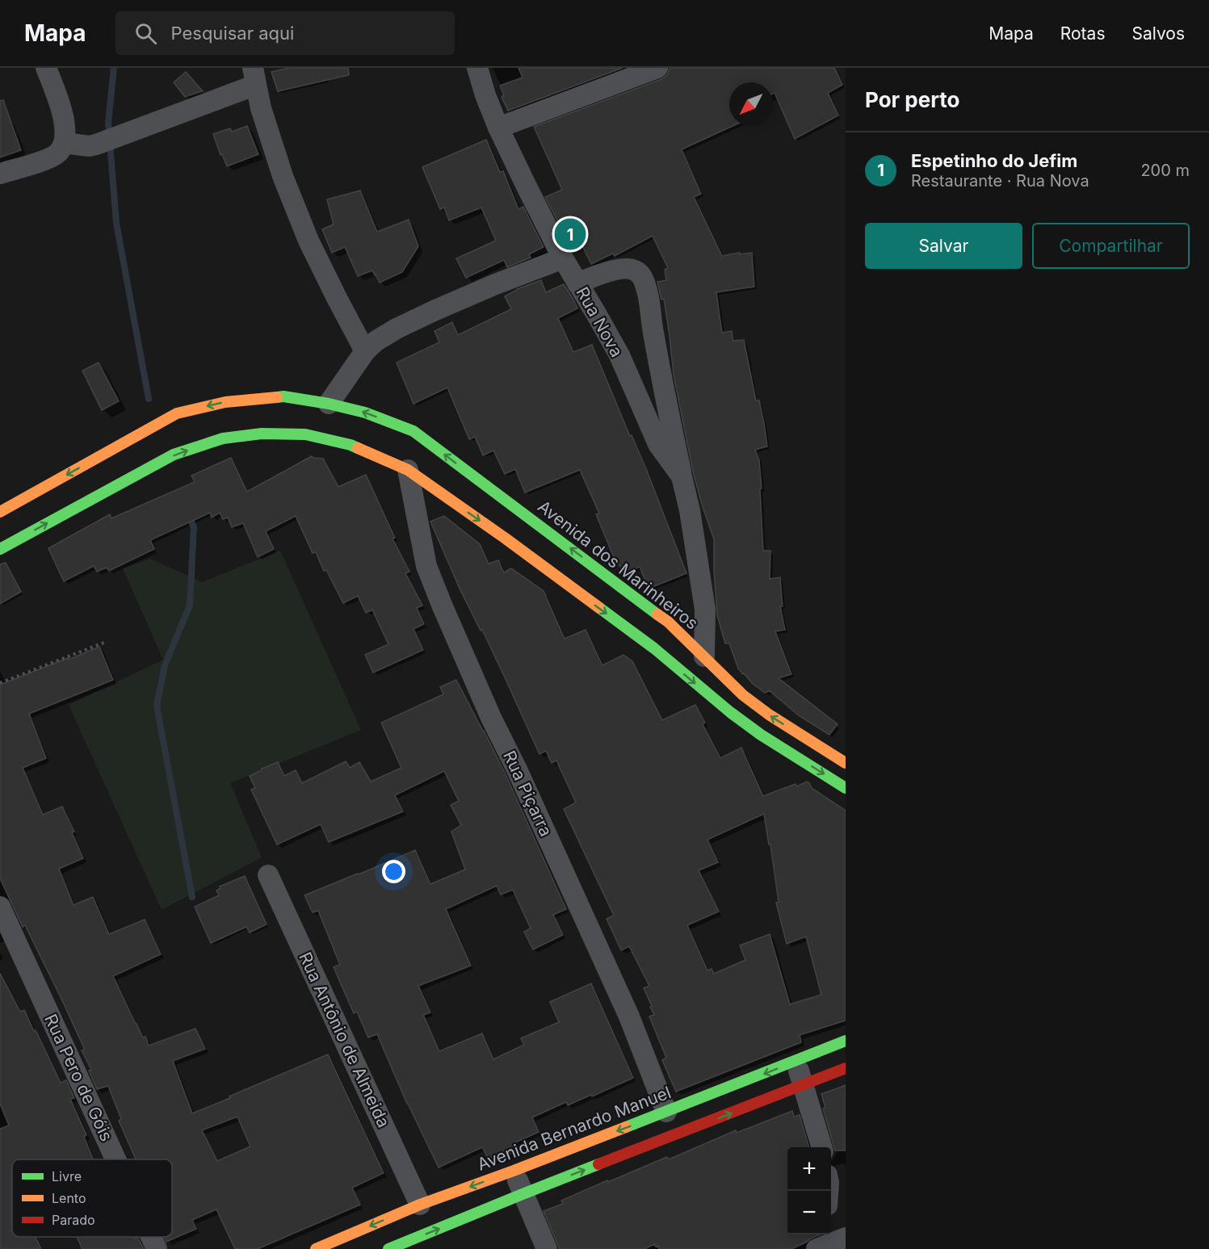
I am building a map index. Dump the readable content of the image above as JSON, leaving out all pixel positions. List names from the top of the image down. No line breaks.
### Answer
{"streets":{"main road":["Avenida dos Marinheiros","Avenida Bernardo Manuel"],"street":["Rua Nova","Rua Piçarra","Rua Antônio de Almeida","Rua Pero de Góis"]},"crossings":[["Rua Nova","Avenida dos Marinheiros"],["Rua Piçarra","Avenida Bernardo Manuel"],["Rua Antônio de Almeida","Avenida Bernardo Manuel"]],"legend":["Livre","Lento","Parado"],"north":"bottom left","page":{"header":"Mapa","search":"Pesquisar aqui","nav":["Mapa","Rotas","Salvos"],"heading":"Por perto","list":[{"mark":"1","name":"Espetinho do Jefim","note":"Restaurante · Rua Nova","value":"200 m"}],"buttons":["Salvar","Compartilhar"],"pins":"1","map_buttons":["+","−"]}}
